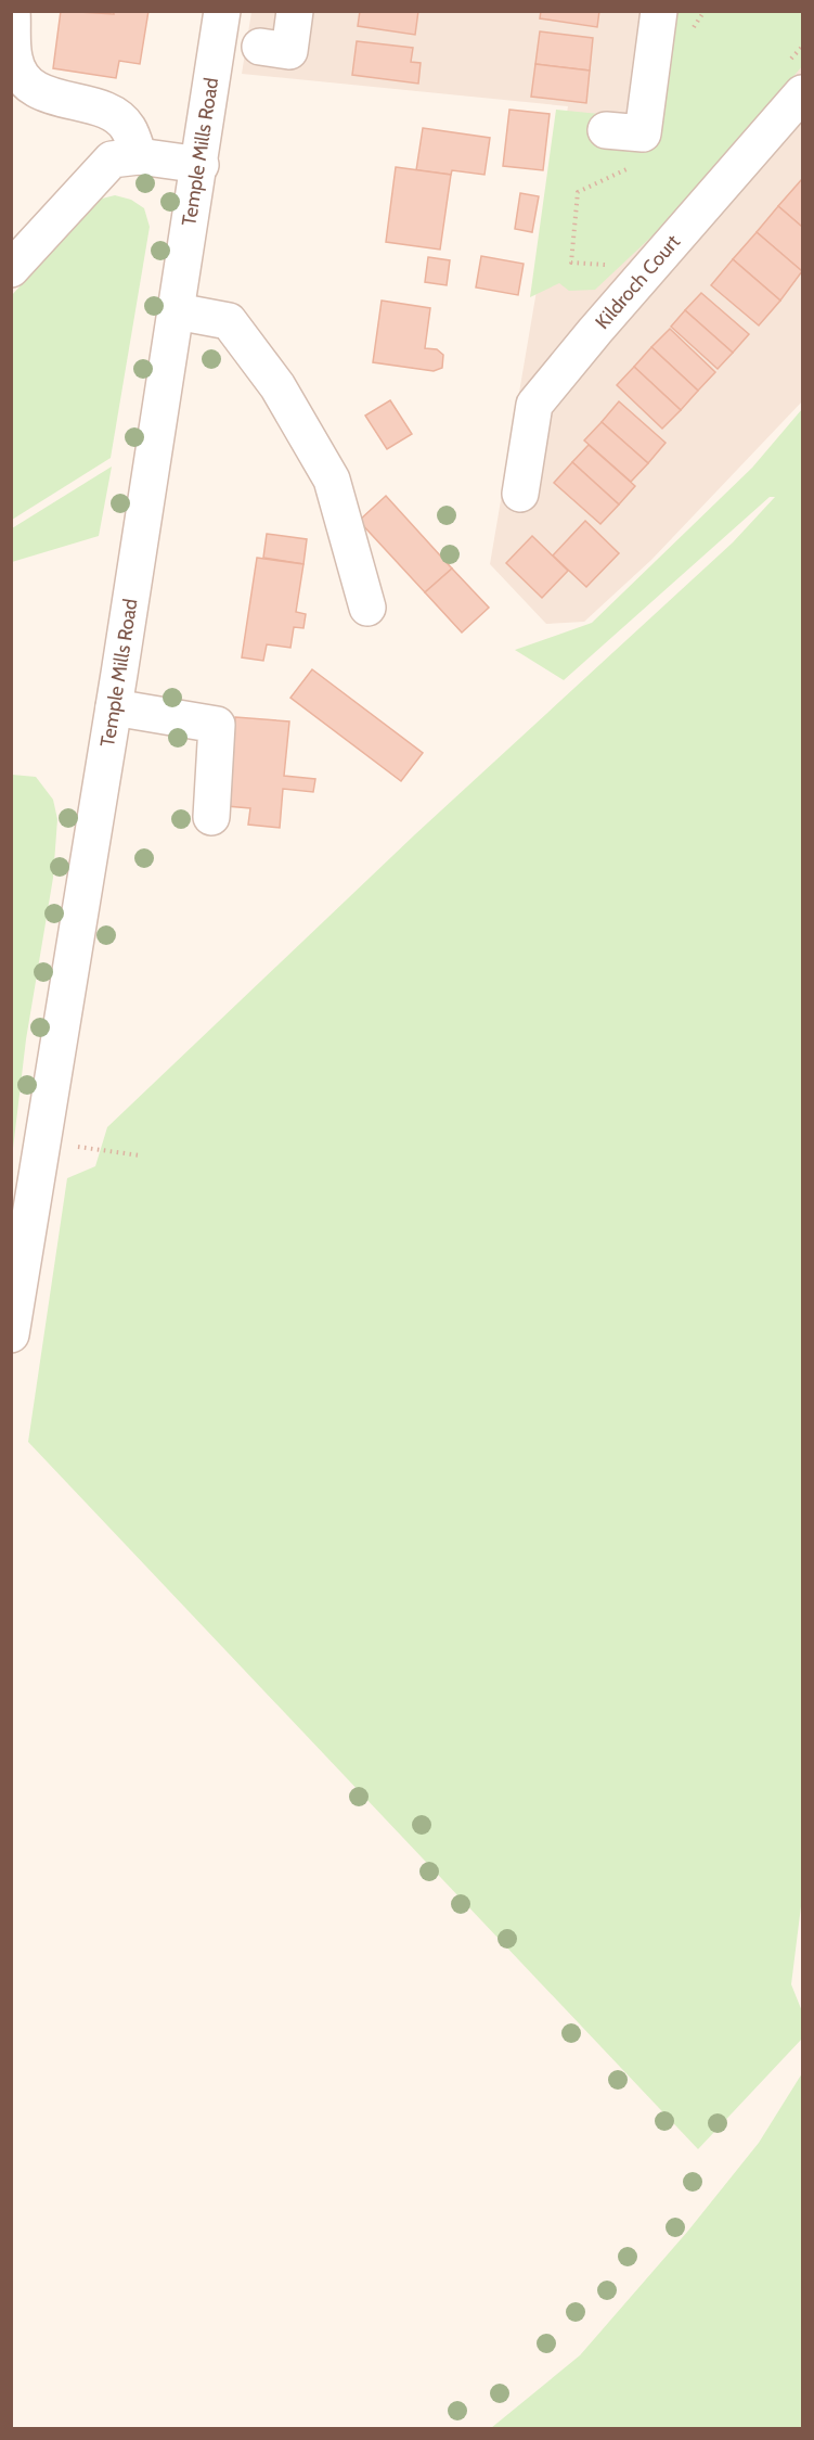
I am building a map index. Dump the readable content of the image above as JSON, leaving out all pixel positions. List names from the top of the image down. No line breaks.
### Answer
{"streets":{"street":["Temple Mills Road","Kildroch Court"]}}
